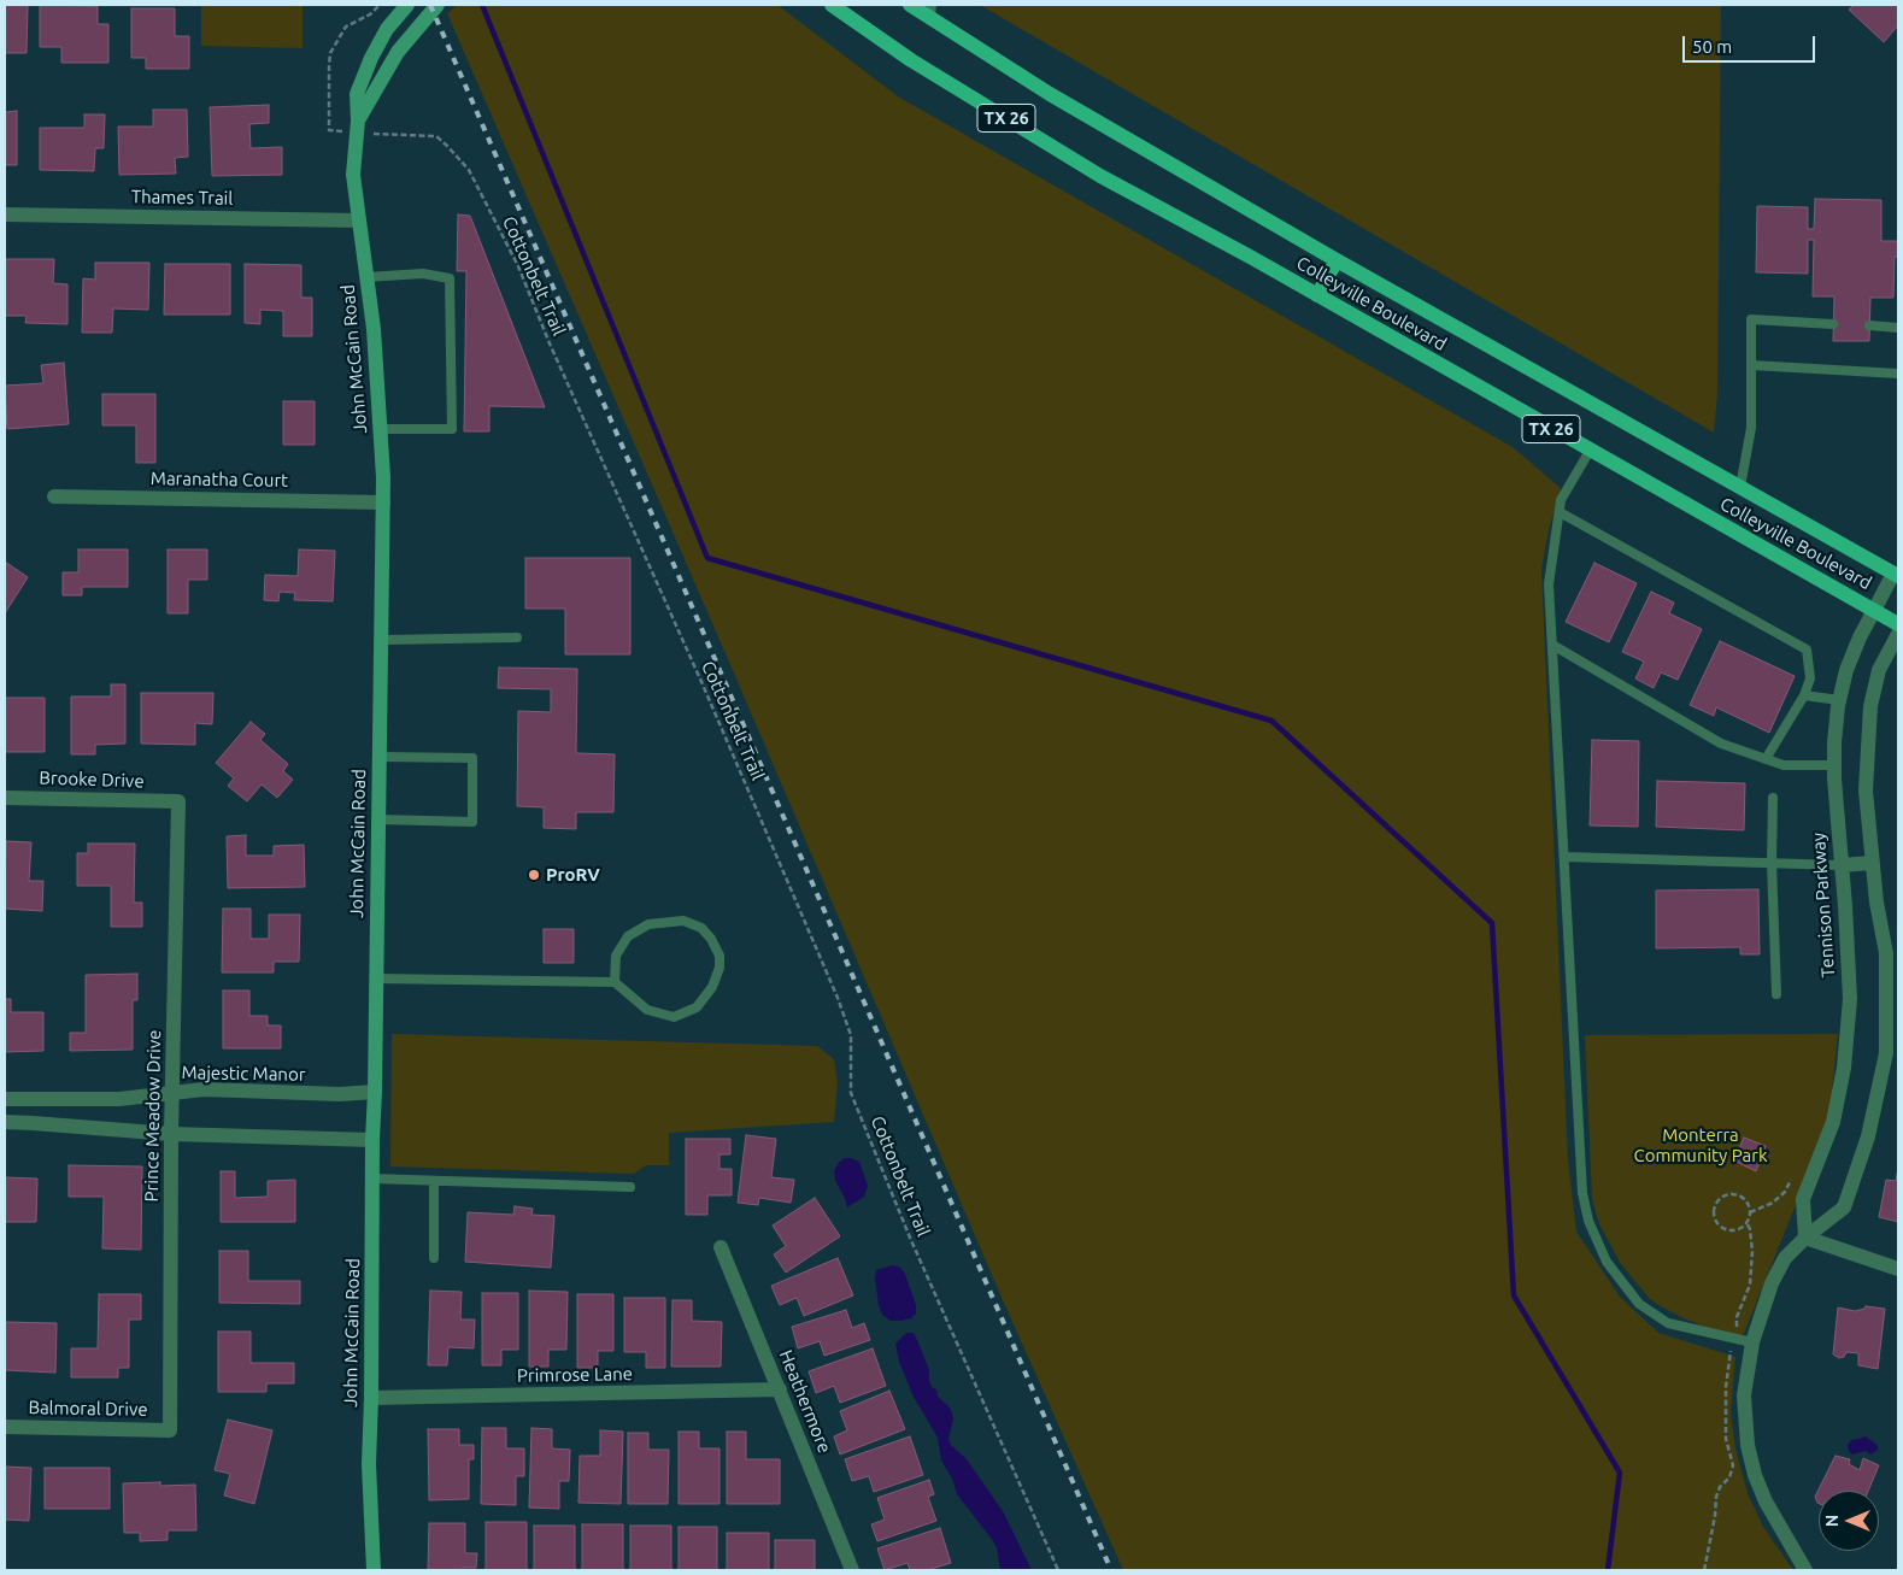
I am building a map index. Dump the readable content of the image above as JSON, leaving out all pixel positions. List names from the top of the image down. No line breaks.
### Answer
{"streets":{"main road":["TX 26","Colleyville Boulevard","John McCain Road"],"street":["Thames Trail","Maranatha Court","Brooke Drive","Tennison Parkway","Majestic Manor","Prince Meadow Drive","Primrose Lane","Heathermore","Balmoral Drive"],"path":["Cottonbelt Trail"]},"crossings":[["Thames Trail","John McCain Road"],["Cottonbelt Trail","John McCain Road"],["Colleyville Boulevard","Tennison Parkway"],["John McCain Road","Maranatha Court"],["John McCain Road","Majestic Manor"],["John McCain Road","Primrose Lane"],["Brooke Drive","Prince Meadow Drive"],["Majestic Manor","Prince Meadow Drive"],["Prince Meadow Drive","Balmoral Drive"],["Primrose Lane","Heathermore"]],"parks":["Monterra Community Park"],"places":["ProRV"],"scale_bar":"50 m","north":"left"}
